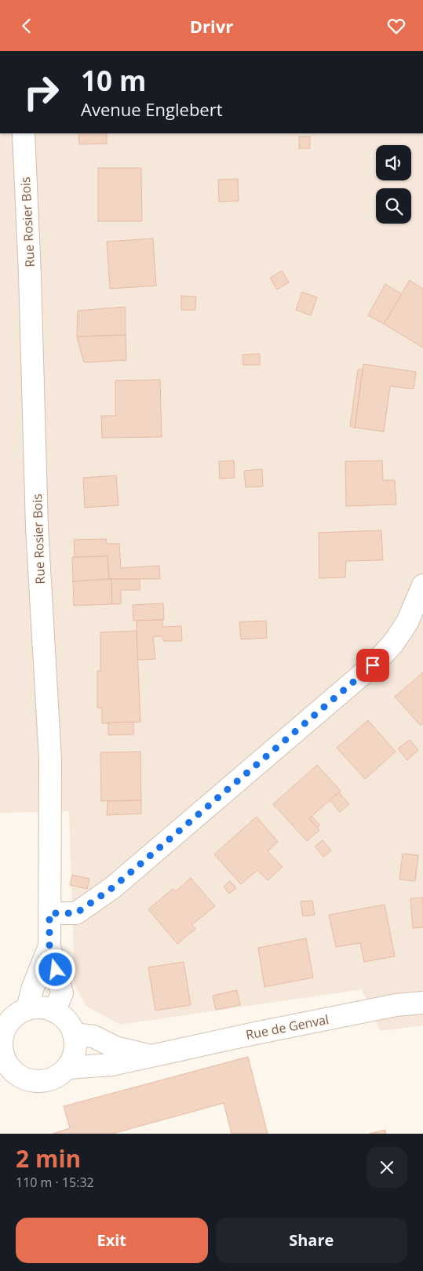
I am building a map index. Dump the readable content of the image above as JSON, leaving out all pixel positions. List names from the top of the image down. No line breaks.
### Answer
{"streets":{"street":["Rue Rosier Bois","Rue de Genval"]},"crossings":[["Rue Rosier Bois","Rue de Genval"]],"page":{"header":"Drivr","turn":["10 m","Avenue Englebert"],"heading":["2 min","110 m · 15:32"],"buttons":["Exit","Share"]}}
